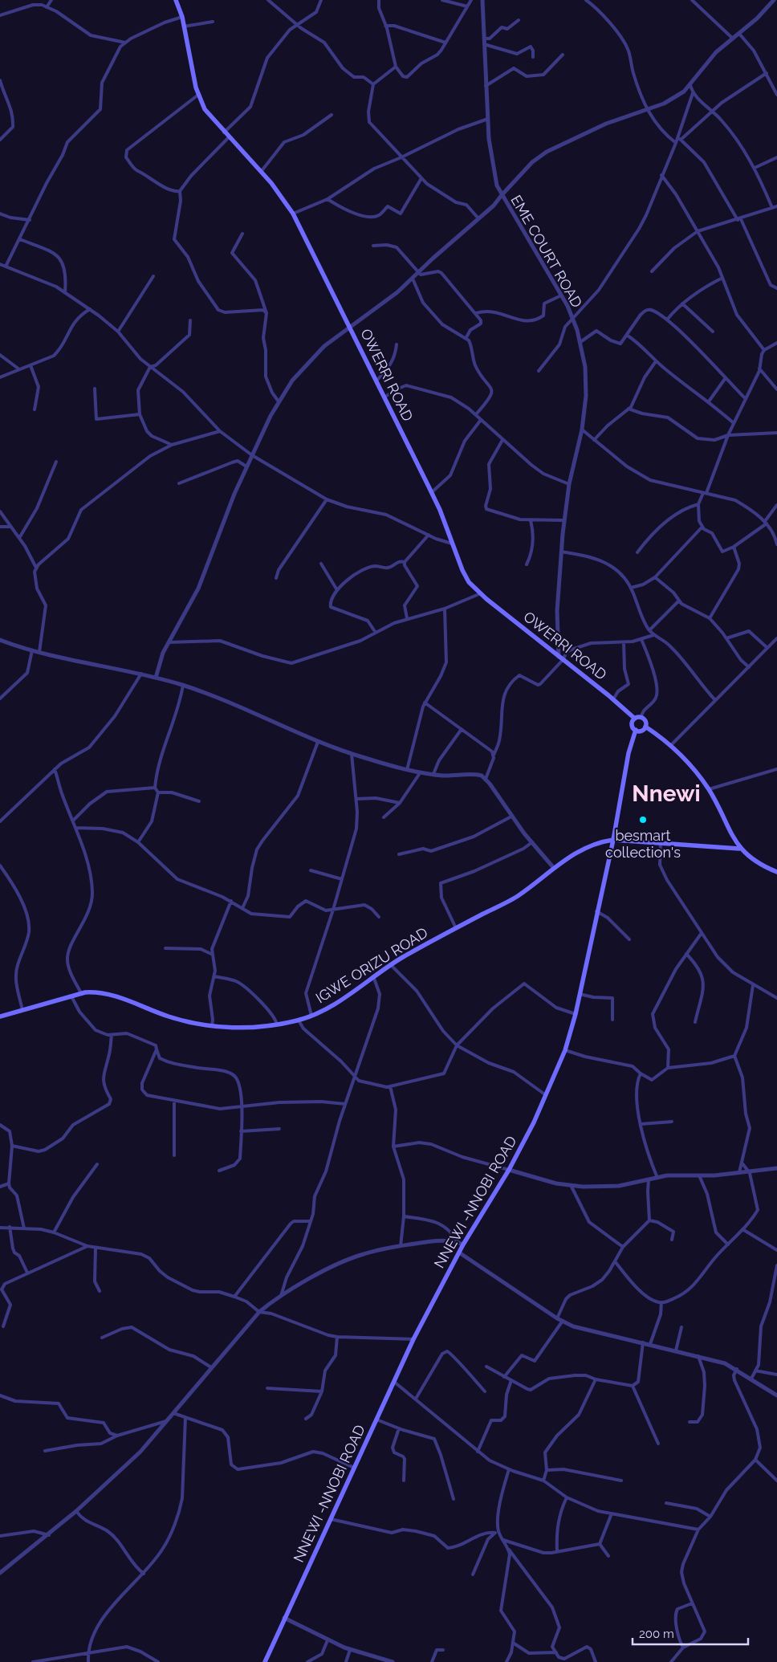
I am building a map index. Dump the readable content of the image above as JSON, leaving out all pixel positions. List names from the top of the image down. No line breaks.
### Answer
{"streets":{"main road":["OWERRI ROAD","IGWE ORIZU ROAD","NNEWI -NNOBI ROAD"],"street":["EME COURT ROAD"]},"crossings":[["EME COURT ROAD","OWERRI ROAD"],["OWERRI ROAD","NNEWI -NNOBI ROAD"],["IGWE ORIZU ROAD","NNEWI -NNOBI ROAD"]],"districts":["Nnewi"],"places":["besmart collection's"],"scale_bar":"200 m"}
